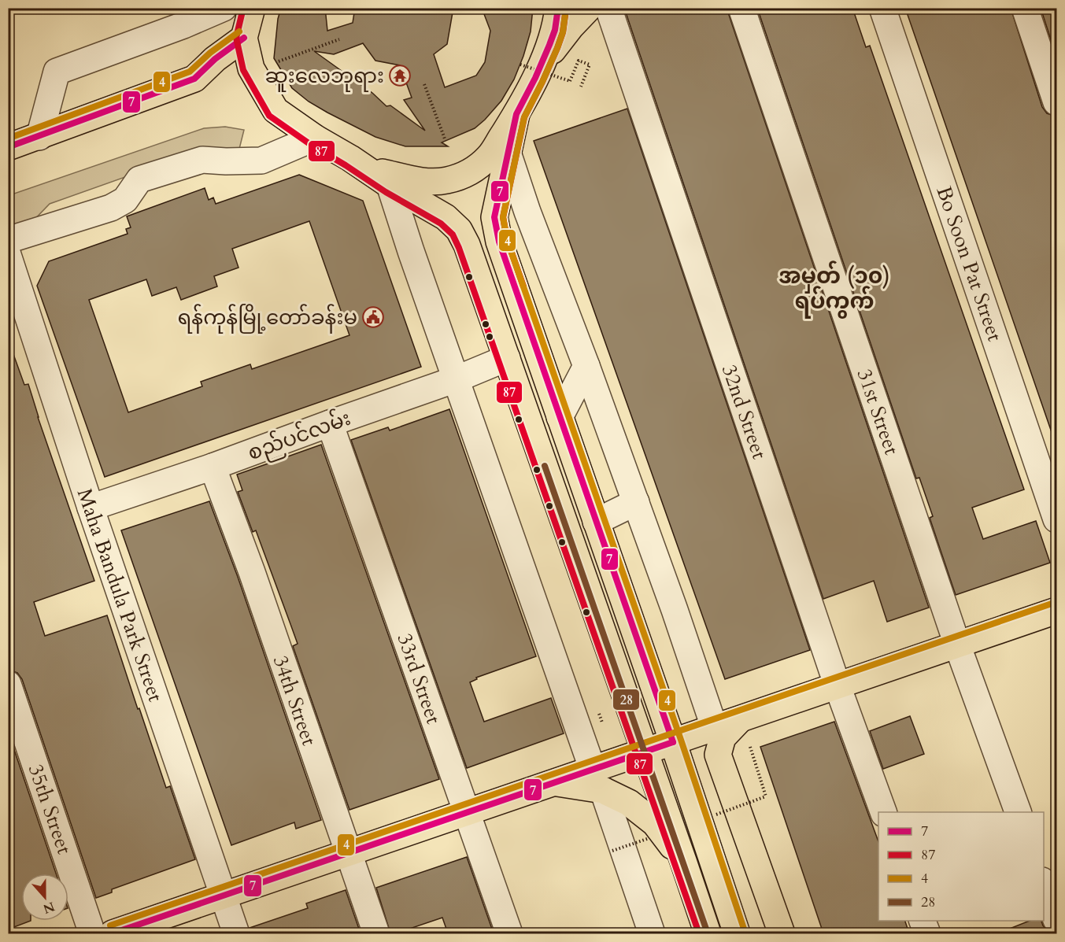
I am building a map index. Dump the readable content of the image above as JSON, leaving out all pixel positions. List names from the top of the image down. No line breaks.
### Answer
{"streets":{"street":["Bo Soon Pat Street","32nd Street","31st Street","စည်ပင်လမ်း","Maha Bandula Park Street","33rd Street","34th Street","35th Street"]},"crossings":[["စည်ပင်လမ်း","Maha Bandula Park Street"],["စည်ပင်လမ်း","33rd Street"],["စည်ပင်လမ်း","34th Street"]],"districts":["အမှတ် (၁၀) ရပ်ကွက်"],"places":{"temple":["ဆူးလေဘုရား"],"public building":["ရန်ကုန်မြို့တော်ခန်းမ"]},"lines":["transit line 7","transit line 87","transit line 4","transit line 28"],"legend":["7","87","4","28"],"north":"bottom"}
